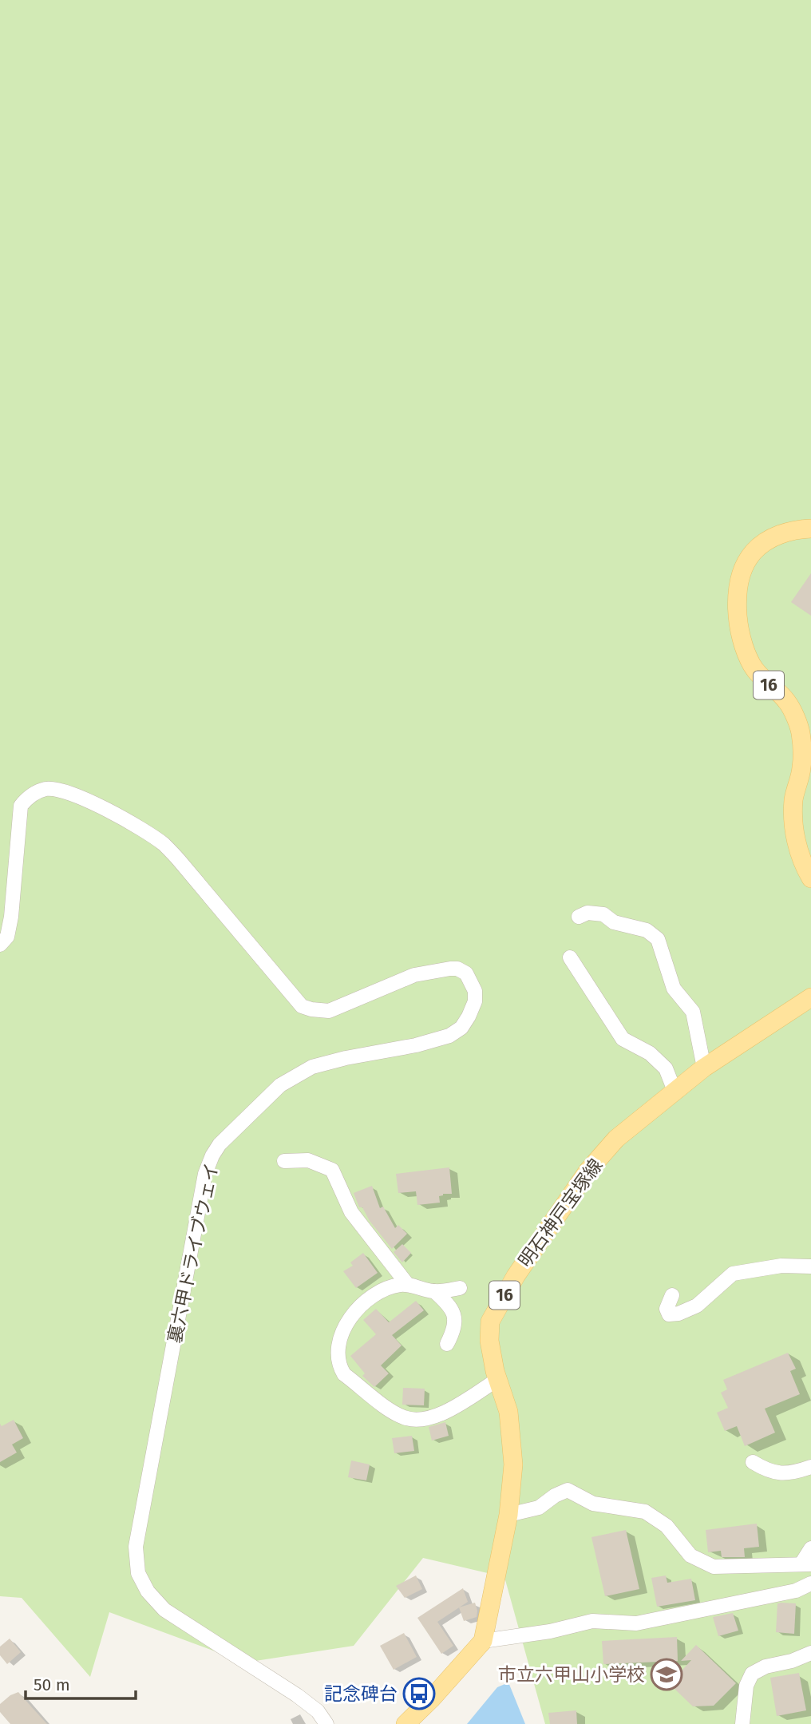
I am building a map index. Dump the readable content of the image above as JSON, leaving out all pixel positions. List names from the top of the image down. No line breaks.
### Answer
{"streets":{"main road":["16","明石神戸宝塚線"],"street":["裏六甲ドライブウェイ"]},"places":{"school or university":["市立六甲山小学校"],"bus stop":["記念碑台"]},"scale_bar":"50 m"}
